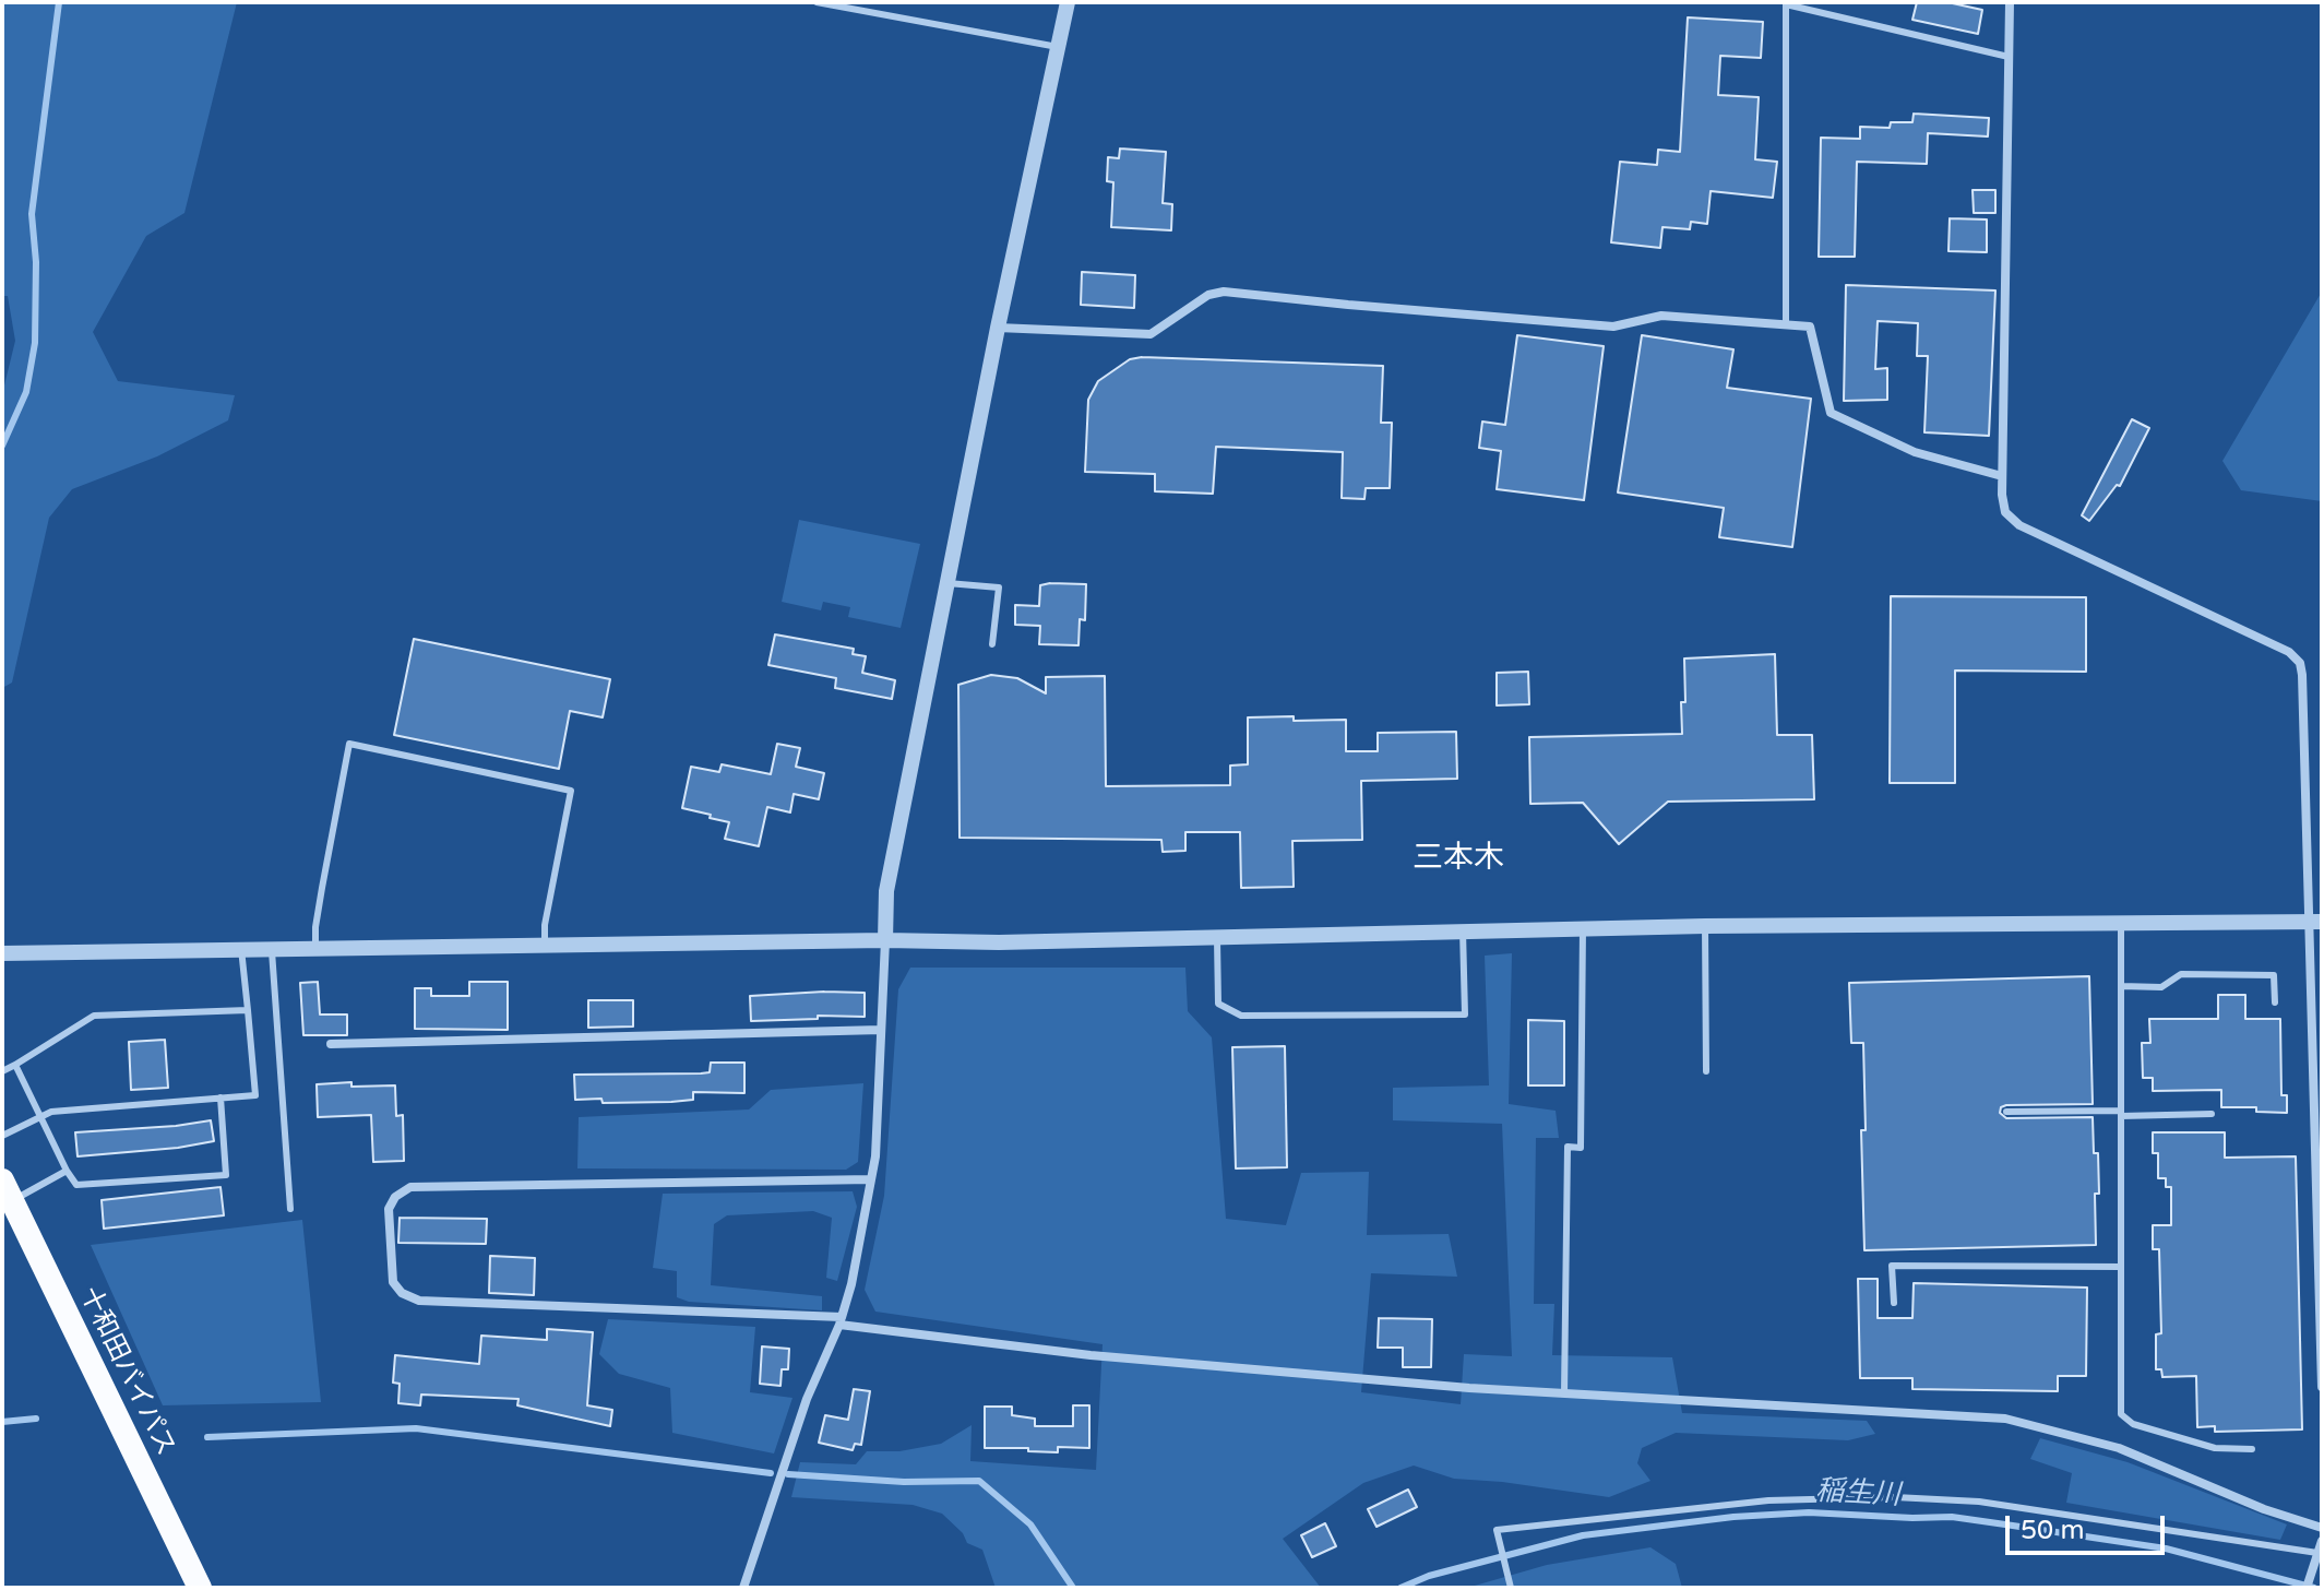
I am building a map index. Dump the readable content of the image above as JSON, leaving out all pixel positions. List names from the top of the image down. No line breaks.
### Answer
{"streets":{"highway":["十和田バイパス"]},"districts":["三本木"],"water":["稲生川"],"scale_bar":"50 m"}
